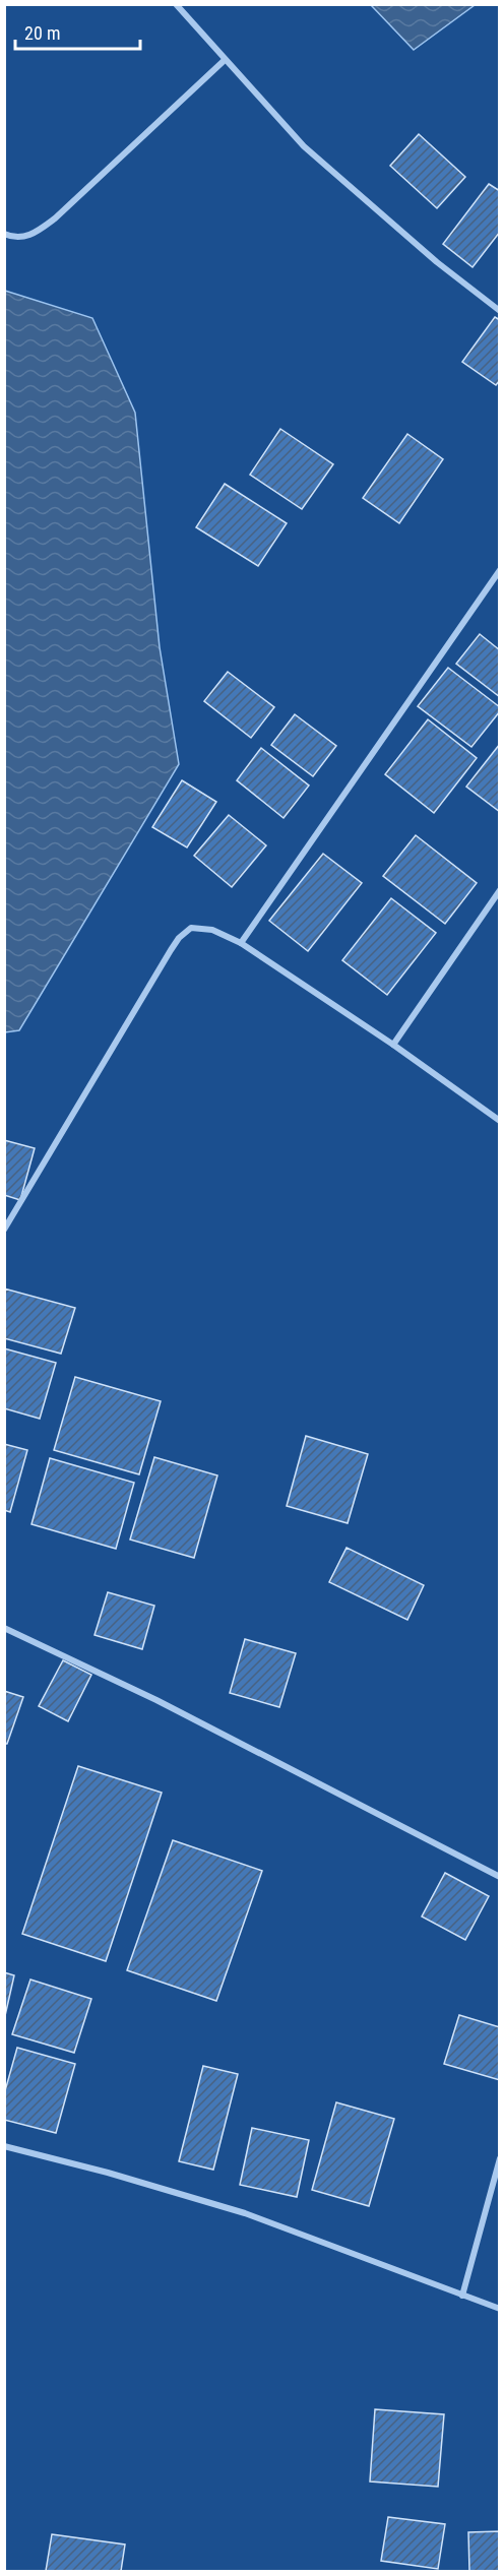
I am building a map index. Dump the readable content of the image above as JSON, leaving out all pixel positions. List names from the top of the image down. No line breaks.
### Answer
{"scale_bar":"20 m"}
